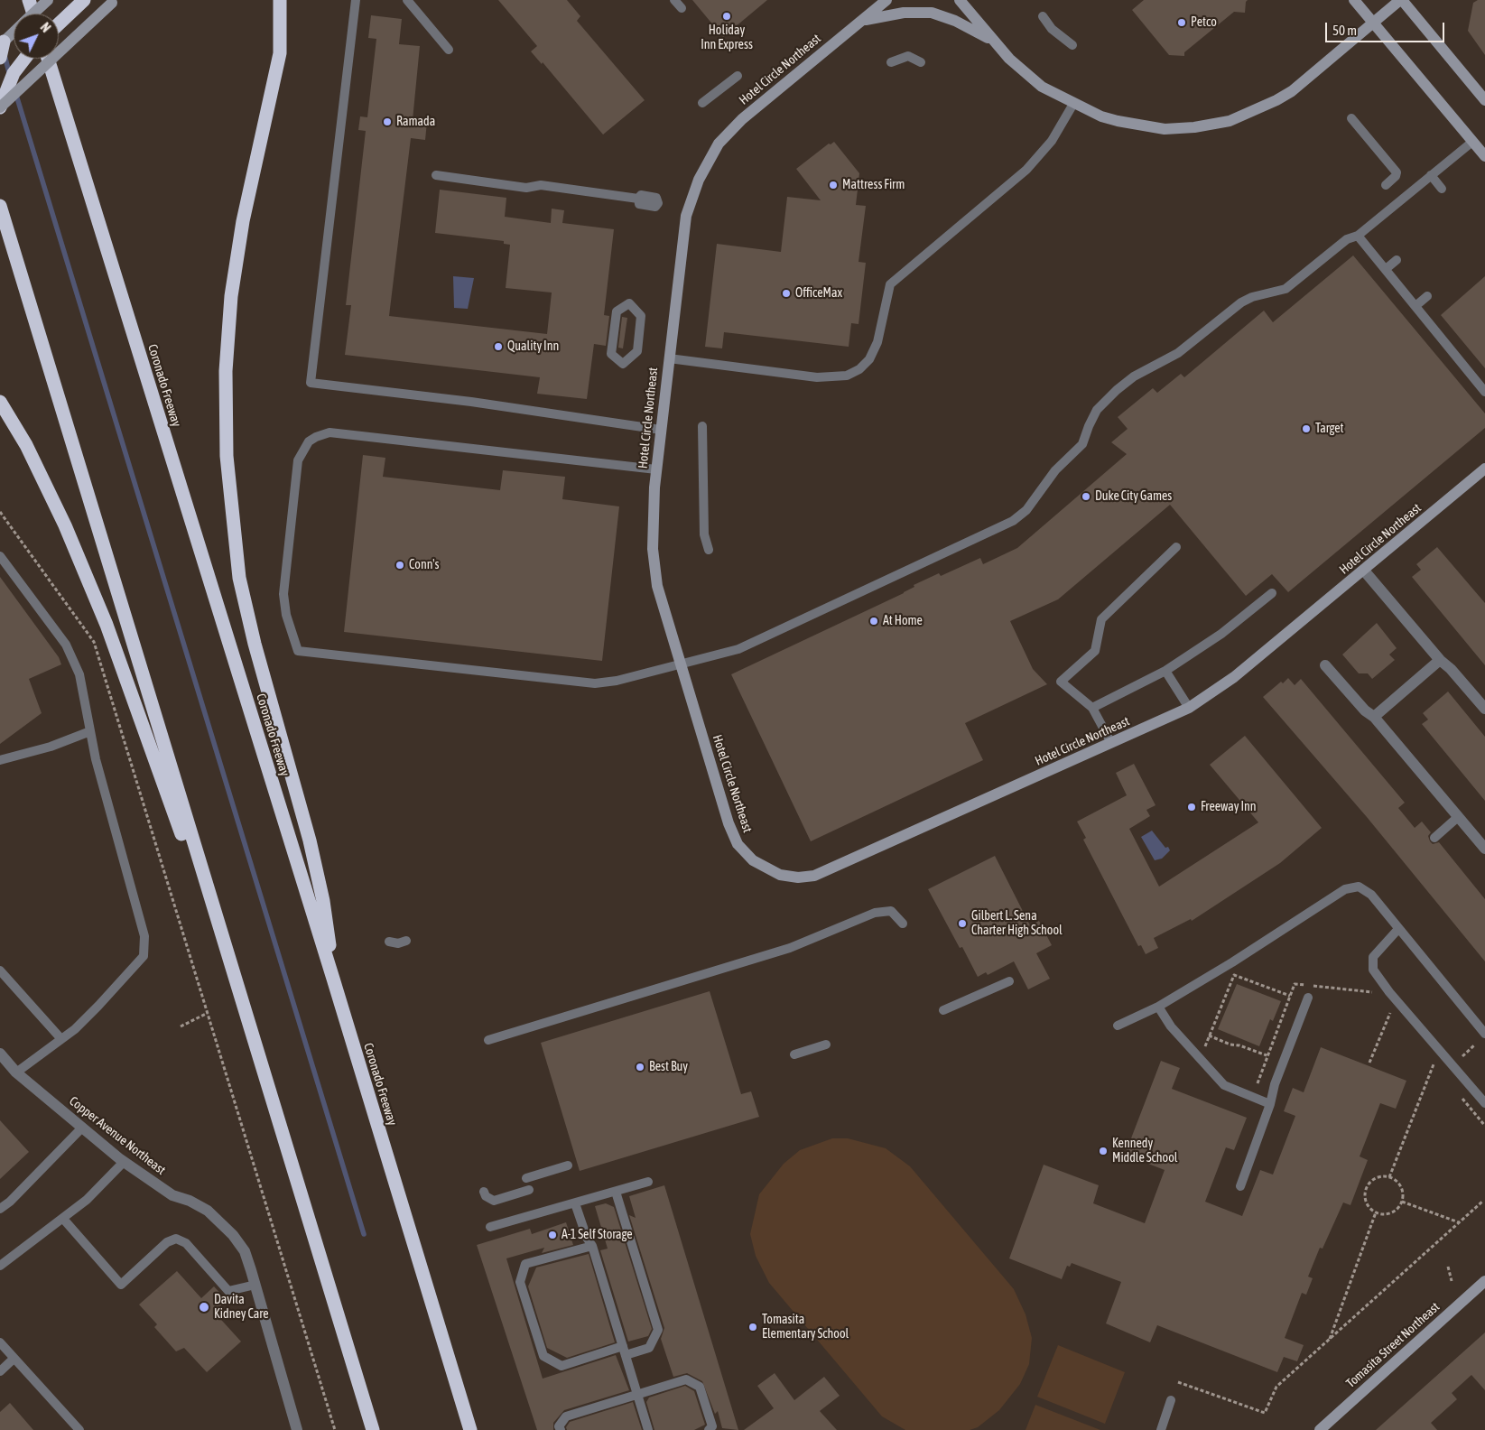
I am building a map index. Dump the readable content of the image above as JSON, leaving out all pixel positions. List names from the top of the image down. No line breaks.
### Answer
{"streets":{"highway":["Coronado Freeway"],"street":["Hotel Circle Northeast","Copper Avenue Northeast","Tomasita Street Northeast"]},"places":["Holiday Inn Express","Petco","Ramada","Mattress Firm","OfficeMax","Quality Inn","Target","Duke City Games","Conn's","At Home","Freeway Inn","Gilbert L. Sena Charter High School","Best Buy","Kennedy Middle School","A-1 Self Storage","Davita Kidney Care","Tomasita Elementary School"],"scale_bar":"50 m","north":"top right"}
